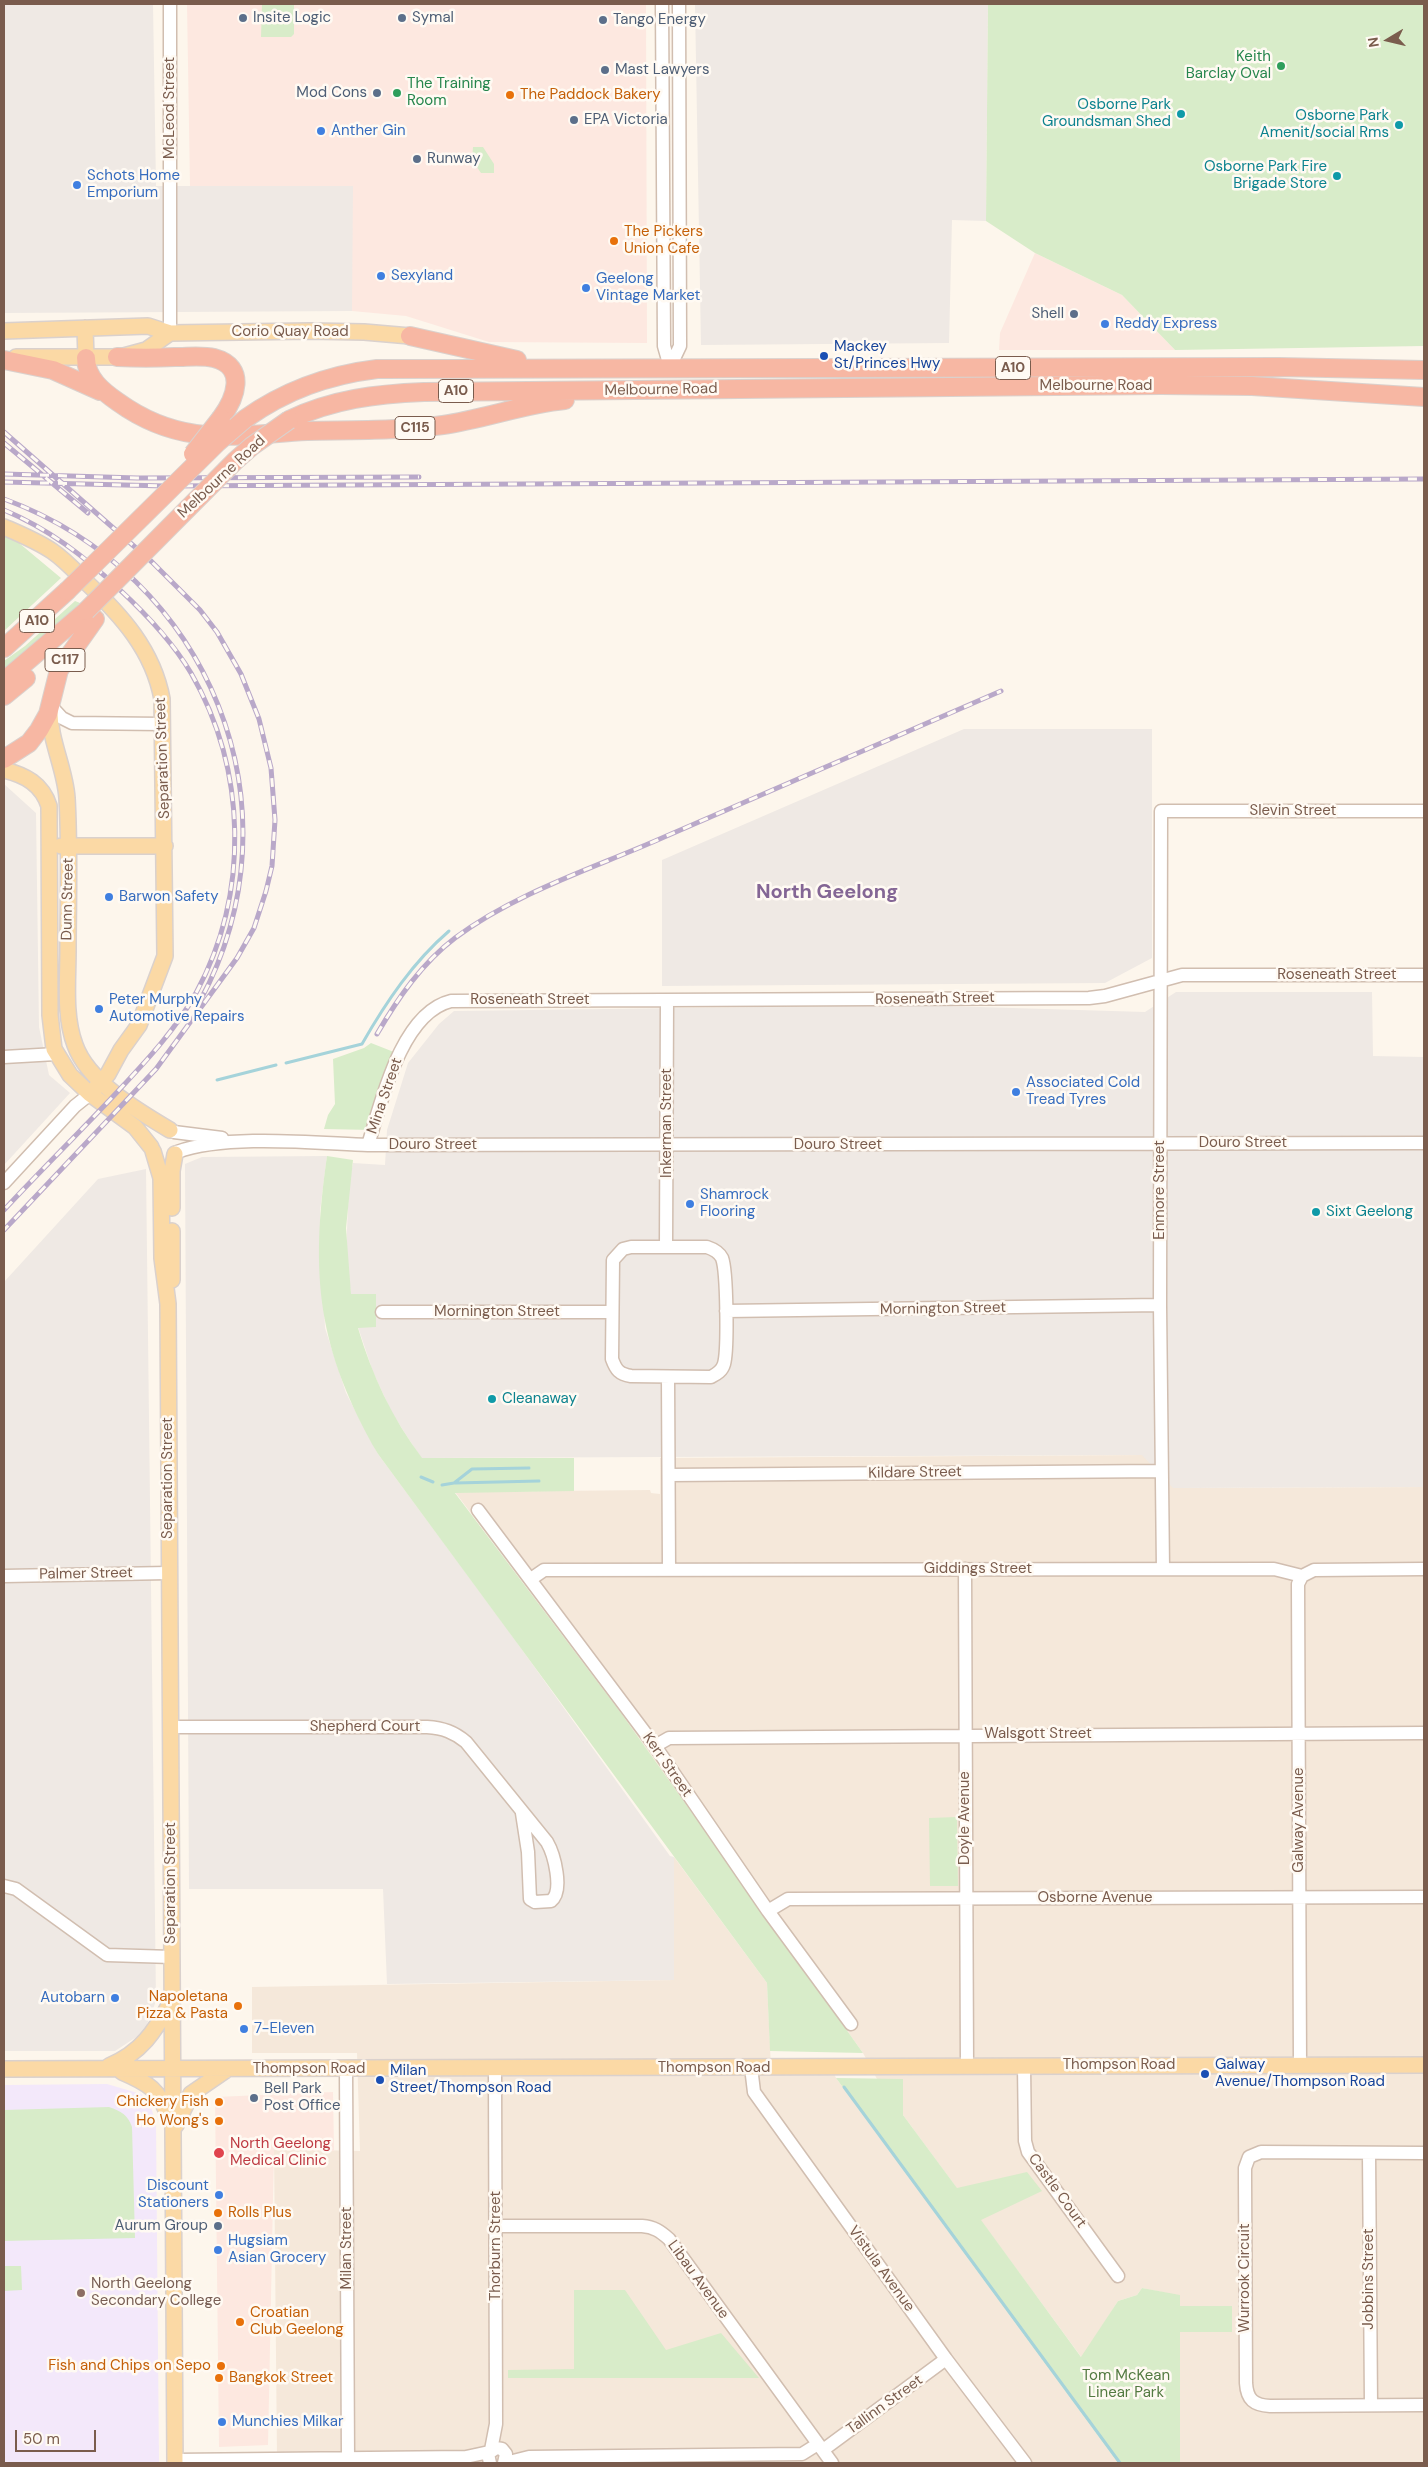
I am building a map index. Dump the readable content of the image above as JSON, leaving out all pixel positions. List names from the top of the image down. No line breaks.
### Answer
{"streets":{"highway":["A10","Melbourne Road","C115","C117"],"main road":["Corio Quay Road","Separation Street","Dunn Street","Thompson Road"],"street":["McLeod Street","Slevin Street","Roseneath Street","Mina Street","Inkerman Street","Douro Street","Enmore Street","Mornington Street","Kildare Street","Giddings Street","Palmer Street","Shepherd Court","Walsgott Street","Kerr Street","Doyle Avenue","Galway Avenue","Osborne Avenue","Castle Court","Thorburn Street","Milan Street","Vistula Avenue","Wurrook Circuit","Jobbins Street","Libau Avenue","Tallinn Street"]},"crossings":[["McLeod Street","Corio Quay Road"],["A10","C117"],["Melbourne Road","C115"],["Melbourne Road","C117"],["C117","Separation Street"],["C117","Dunn Street"],["C117","Douro Street"],["Separation Street","Dunn Street"],["Separation Street","Douro Street"],["Separation Street","Palmer Street"],["Separation Street","Shepherd Court"],["Separation Street","Thompson Road"],["Separation Street","Tallinn Street"],["Slevin Street","Enmore Street"],["Roseneath Street","Mina Street"],["Roseneath Street","Inkerman Street"],["Roseneath Street","Enmore Street"],["Mina Street","Douro Street"],["Inkerman Street","Douro Street"],["Inkerman Street","Mornington Street"],["Douro Street","Enmore Street"],["Enmore Street","Mornington Street"],["Enmore Street","Kildare Street"],["Enmore Street","Giddings Street"],["Giddings Street","Kerr Street"],["Giddings Street","Doyle Avenue"],["Giddings Street","Galway Avenue"],["Walsgott Street","Kerr Street"],["Walsgott Street","Doyle Avenue"],["Walsgott Street","Galway Avenue"],["Kerr Street","Osborne Avenue"],["Doyle Avenue","Osborne Avenue"],["Doyle Avenue","Thompson Road"],["Galway Avenue","Osborne Avenue"],["Galway Avenue","Thompson Road"],["Thompson Road","Castle Court"],["Thompson Road","Thorburn Street"],["Thompson Road","Milan Street"],["Thompson Road","Vistula Avenue"],["Thorburn Street","Libau Avenue"],["Thorburn Street","Tallinn Street"],["Milan Street","Tallinn Street"],["Vistula Avenue","Tallinn Street"],["Wurrook Circuit","Jobbins Street"],["Libau Avenue","Tallinn Street"]],"districts":["North Geelong"],"parks":["Tom McKean Linear Park"],"places":["Insite Logic","Symal","Tango Energy","Keith Barclay Oval","Mast Lawyers","Mod Cons","The Training Room","The Paddock Bakery","Osborne Park Groundsman Shed","EPA Victoria","Osborne Park Amenit/social Rms","Anther Gin","Runway","Osborne Park Fire Brigade Store","Schots Home Emporium","The Pickers Union Cafe","Sexyland","Geelong Vintage Market","Shell","Reddy Express","Mackey St/Princes Hwy","Barwon Safety","Peter Murphy Automotive Repairs","Associated Cold Tread Tyres","Shamrock Flooring","Sixt Geelong","Cleanaway","Autobarn","Napoletana Pizza & Pasta","7-Eleven","Galway Avenue/Thompson Road","Milan Street/Thompson Road","Bell Park Post Office","Chickery Fish","Ho Wong's","North Geelong Medical Clinic","Discount Stationers","Rolls Plus","Aurum Group","Hugsiam Asian Grocery","North Geelong Secondary College","Croatian Club Geelong","Fish and Chips on Sepo","Bangkok Street","Munchies Milkar"],"scale_bar":"50 m","north":"left"}
